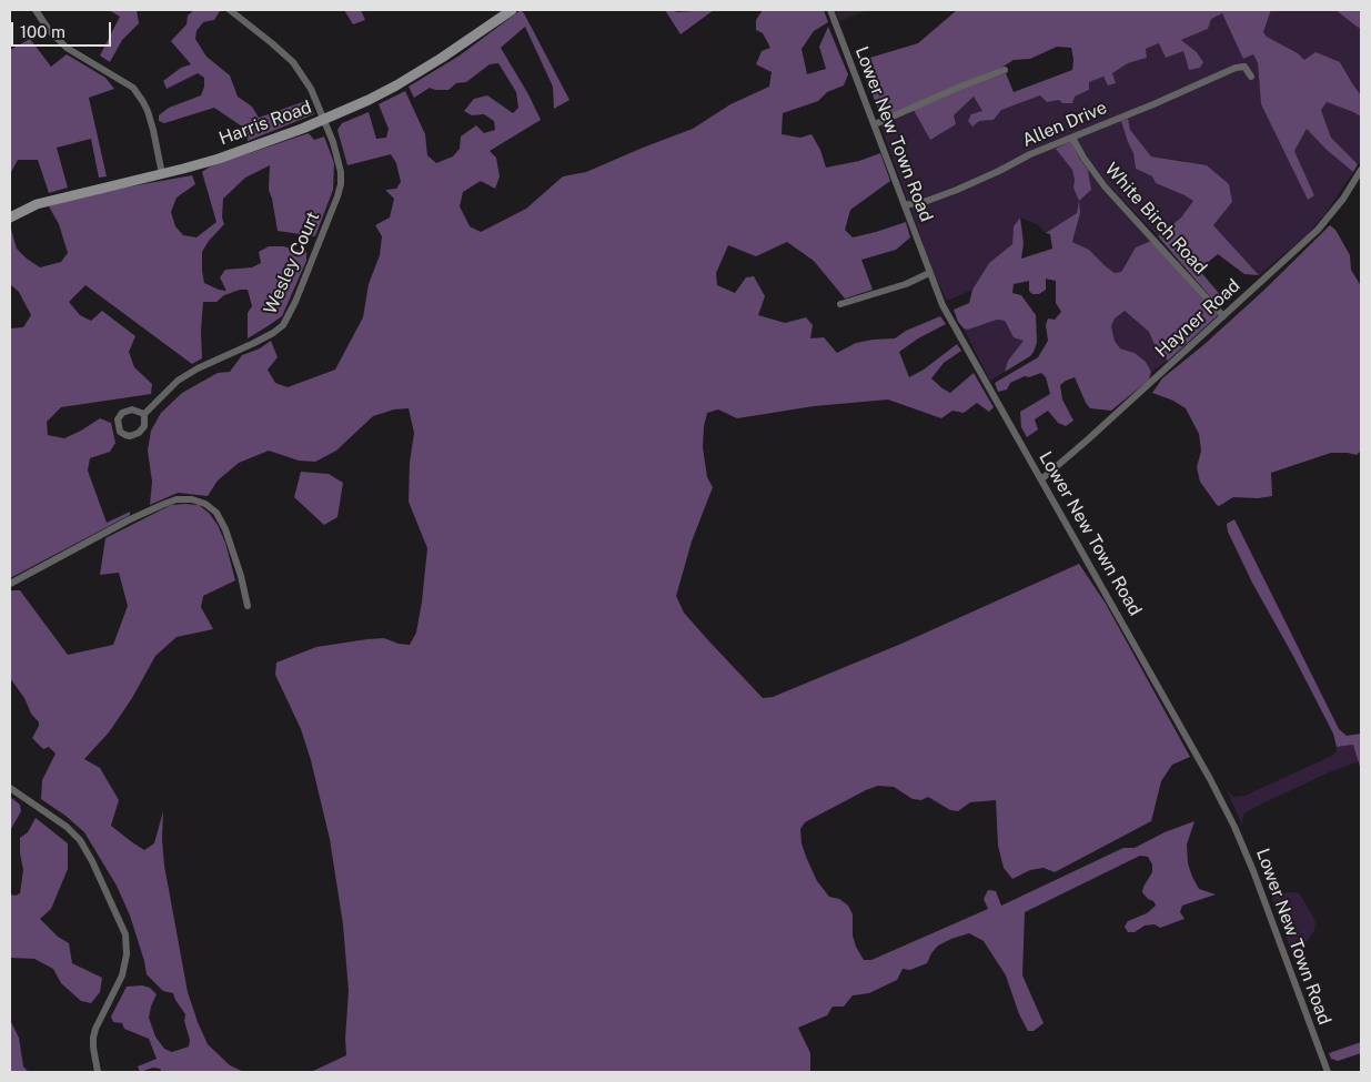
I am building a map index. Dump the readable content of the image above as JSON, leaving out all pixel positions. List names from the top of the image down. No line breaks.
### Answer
{"streets":{"street":["Harris Road","Allen Drive","Lower New Town Road","White Birch Road","Wesley Court","Hayner Road"]},"crossings":[["Harris Road","Wesley Court"],["Allen Drive","Lower New Town Road"],["Allen Drive","White Birch Road"],["Lower New Town Road","Hayner Road"],["White Birch Road","Hayner Road"]],"scale_bar":"100 m"}
